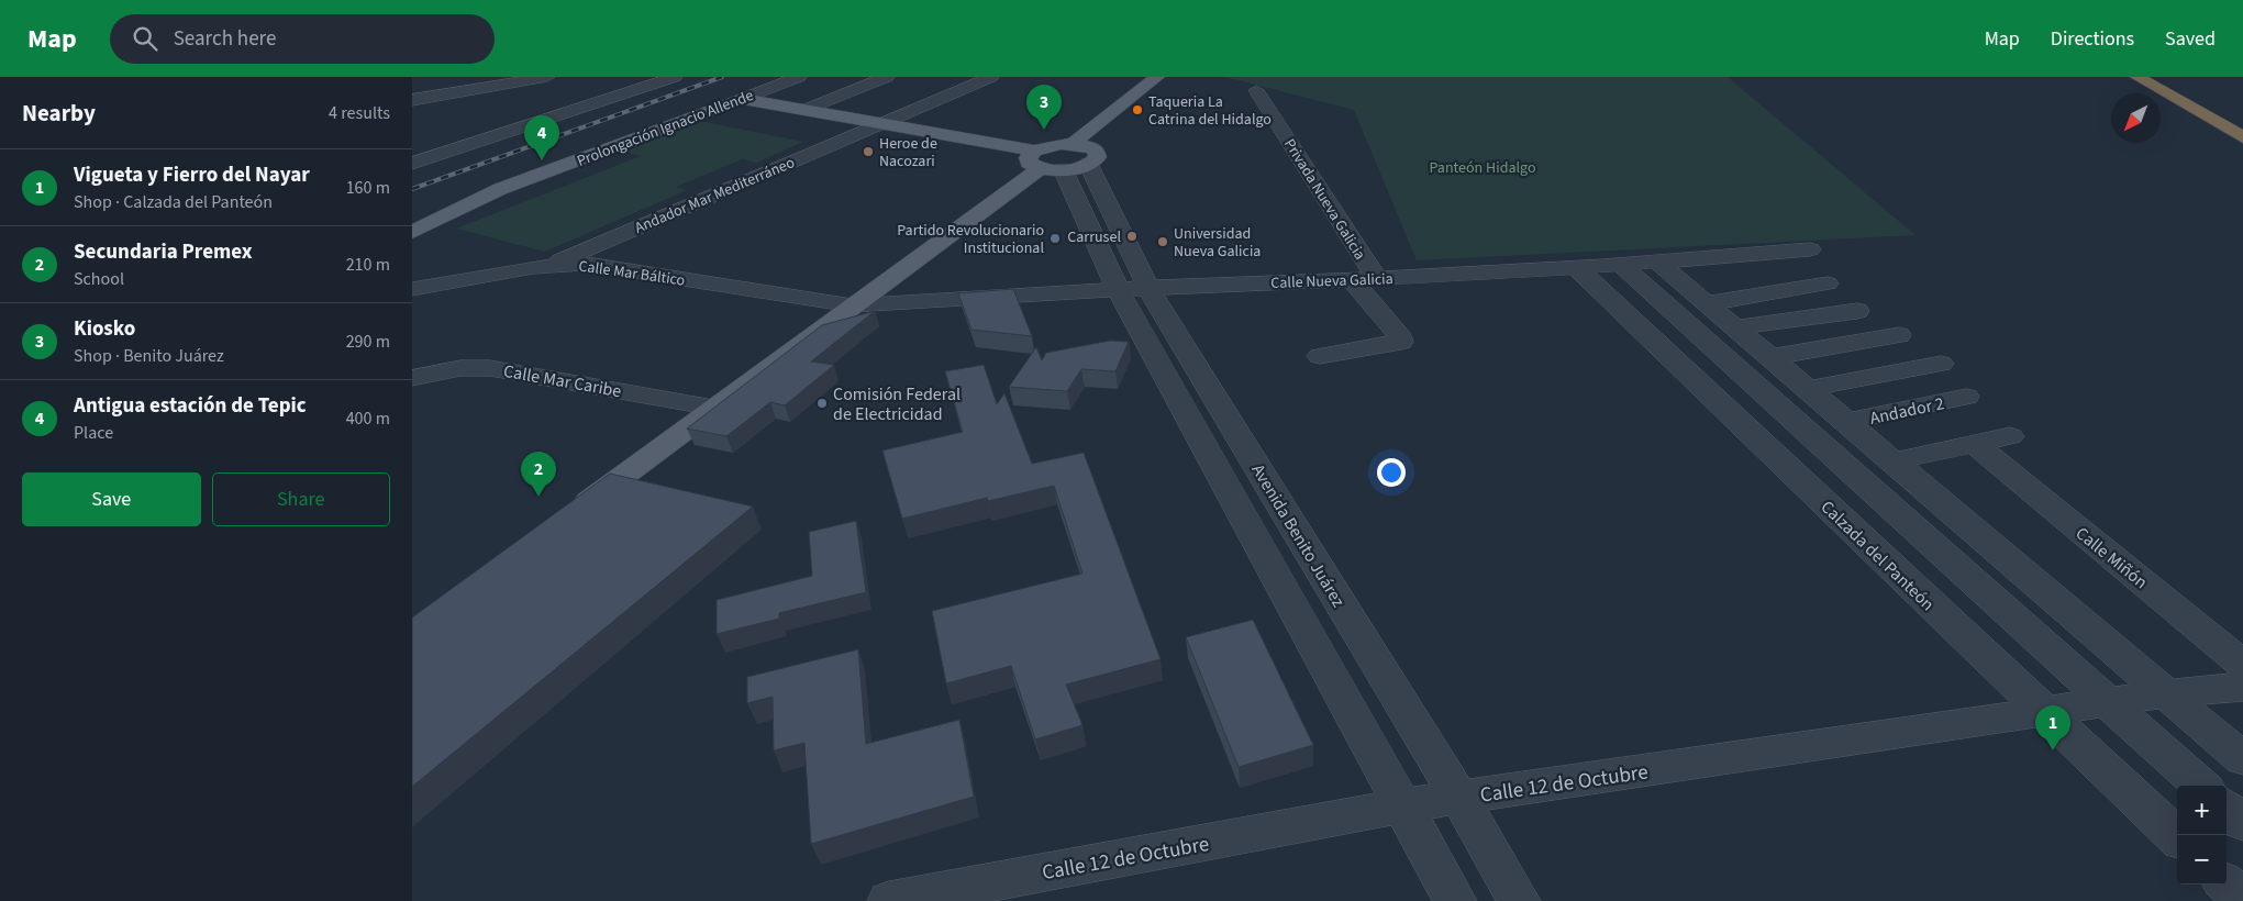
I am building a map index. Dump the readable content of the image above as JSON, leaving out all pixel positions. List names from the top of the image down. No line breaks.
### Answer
{"streets":{"main road":["Prolongación Ignacio Allende"],"street":["Andador Mar Mediterráneo","Privada Nueva Galicia","Calle Mar Báltico","Calle Nueva Galicia","Calle Mar Caribe","Andador 2","Avenida Benito Juárez","Calzada del Panteón","Calle Miñón","Calle 12 de Octubre"]},"crossings":[["Andador Mar Mediterráneo","Calle Mar Báltico"],["Privada Nueva Galicia","Calle Nueva Galicia"],["Calle Mar Báltico","Calle Nueva Galicia"],["Calle Nueva Galicia","Avenida Benito Juárez"],["Calle Nueva Galicia","Calzada del Panteón"],["Avenida Benito Juárez","Calle 12 de Octubre"],["Calzada del Panteón","Calle 12 de Octubre"]],"parks":["Panteón Hidalgo"],"places":["Taqueria La Catrina del Hidalgo","Heroe de Nacozari","Carrusel","Partido Revolucionario Institucional","Universidad Nueva Galicia","Comisión Federal de Electricidad"],"north":"bottom left","page":{"header":"Map","search":"Search here","nav":["Map","Directions","Saved"],"heading":["Nearby","4 results"],"pins":["3","4","2","1"],"list":[{"mark":"1","name":"Vigueta y Fierro del Nayar","note":"Shop · Calzada del Panteón","value":"160 m"},{"mark":"2","name":"Secundaria Premex","note":"School","value":"210 m"},{"mark":"3","name":"Kiosko","note":"Shop · Benito Juárez","value":"290 m"},{"mark":"4","name":"Antigua estación de Tepic","note":"Place","value":"400 m"}],"buttons":["Save","Share"],"map_buttons":["+","−"]}}
